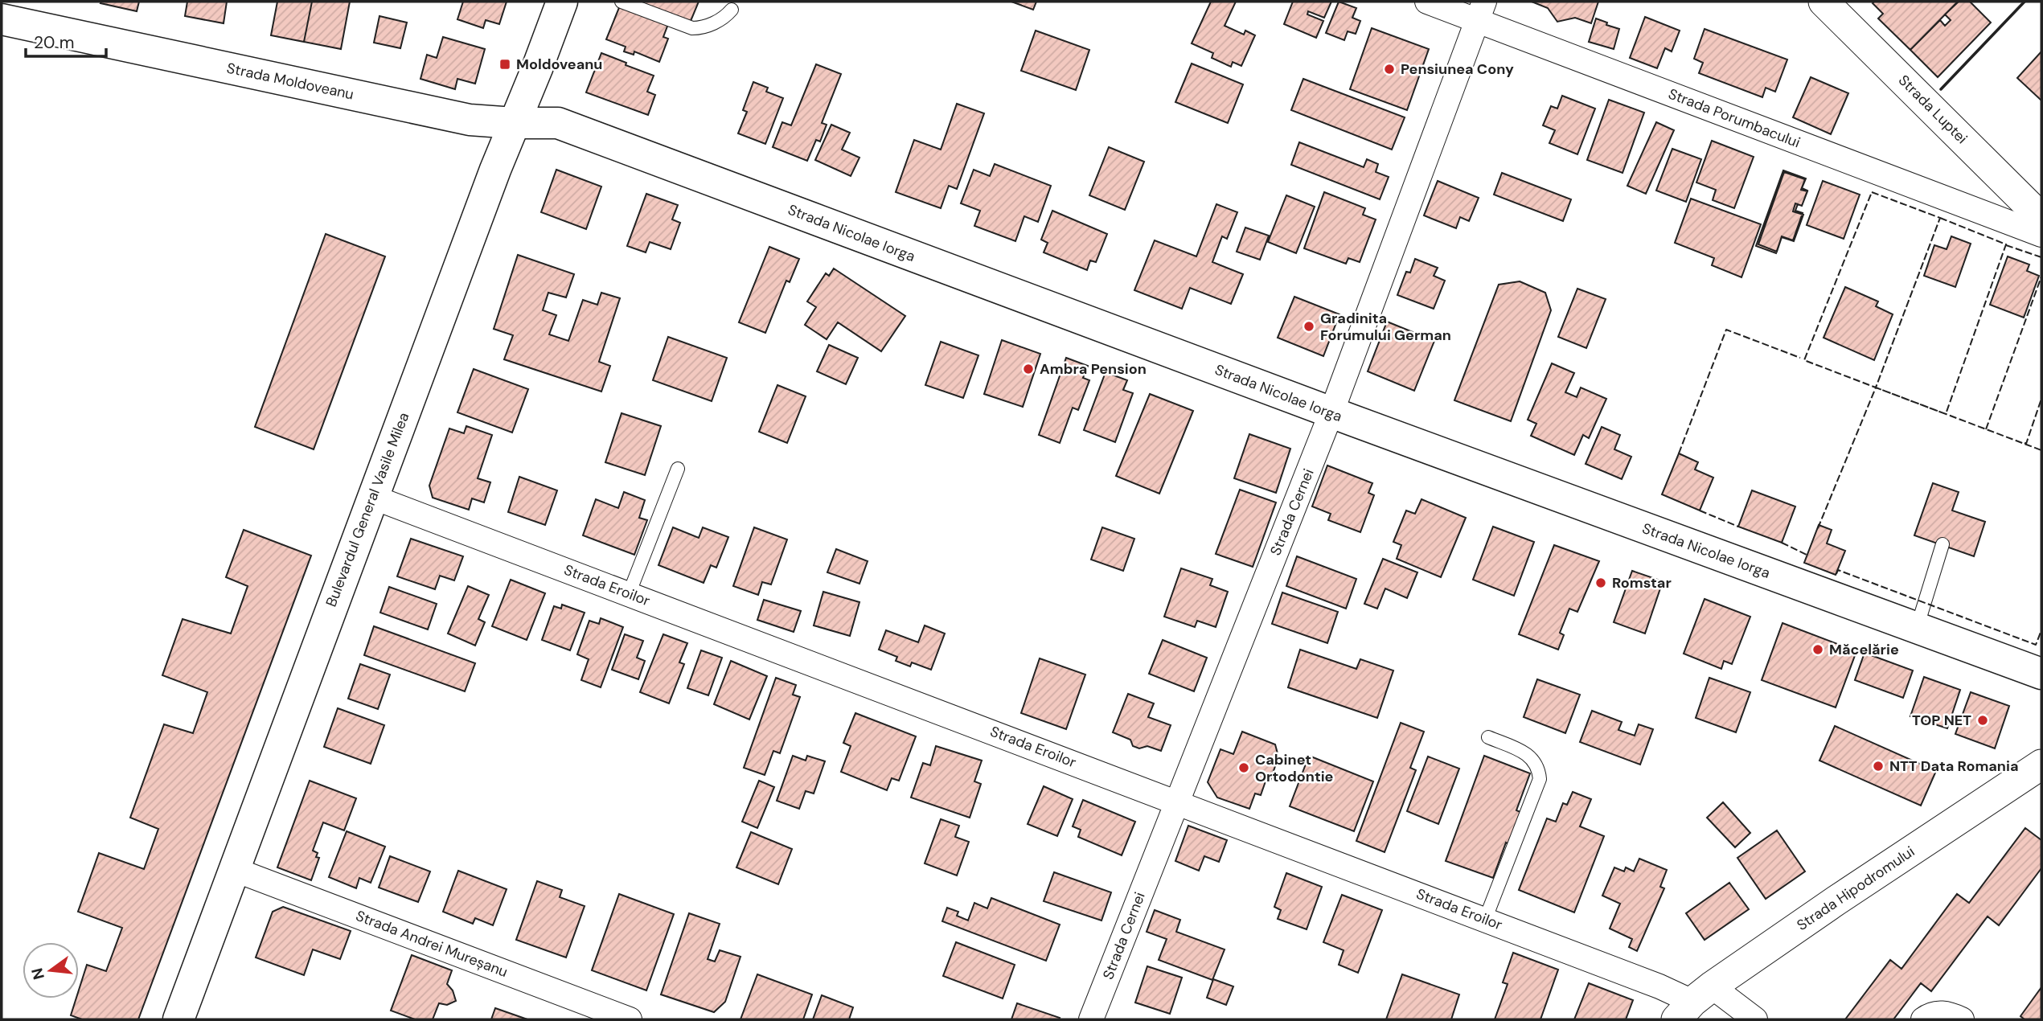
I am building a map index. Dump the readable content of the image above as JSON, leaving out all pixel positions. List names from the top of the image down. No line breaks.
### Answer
{"streets":{"main road":["Strada Moldoveanu","Strada Nicolae Iorga","Bulevardul General Vasile Milea"],"street":["Strada Luptei","Strada Porumbacului","Strada Cernei","Strada Eroilor","Strada Hipodromului","Strada Andrei Mureșanu"]},"crossings":[["Strada Moldoveanu","Strada Nicolae Iorga"],["Strada Moldoveanu","Bulevardul General Vasile Milea"],["Strada Porumbacului","Strada Cernei"],["Strada Nicolae Iorga","Bulevardul General Vasile Milea"],["Strada Nicolae Iorga","Strada Cernei"],["Bulevardul General Vasile Milea","Strada Eroilor"],["Bulevardul General Vasile Milea","Strada Andrei Mureșanu"],["Strada Cernei","Strada Eroilor"],["Strada Eroilor","Strada Hipodromului"]],"places":{"transit":["Moldoveanu"],"other":["Pensiunea Cony","Gradinita Forumului German","Ambra Pension","Romstar","Măcelărie","TOP NET","NTT Data Romania","Cabinet Ortodontie"]},"scale_bar":"20 m","north":"left"}
